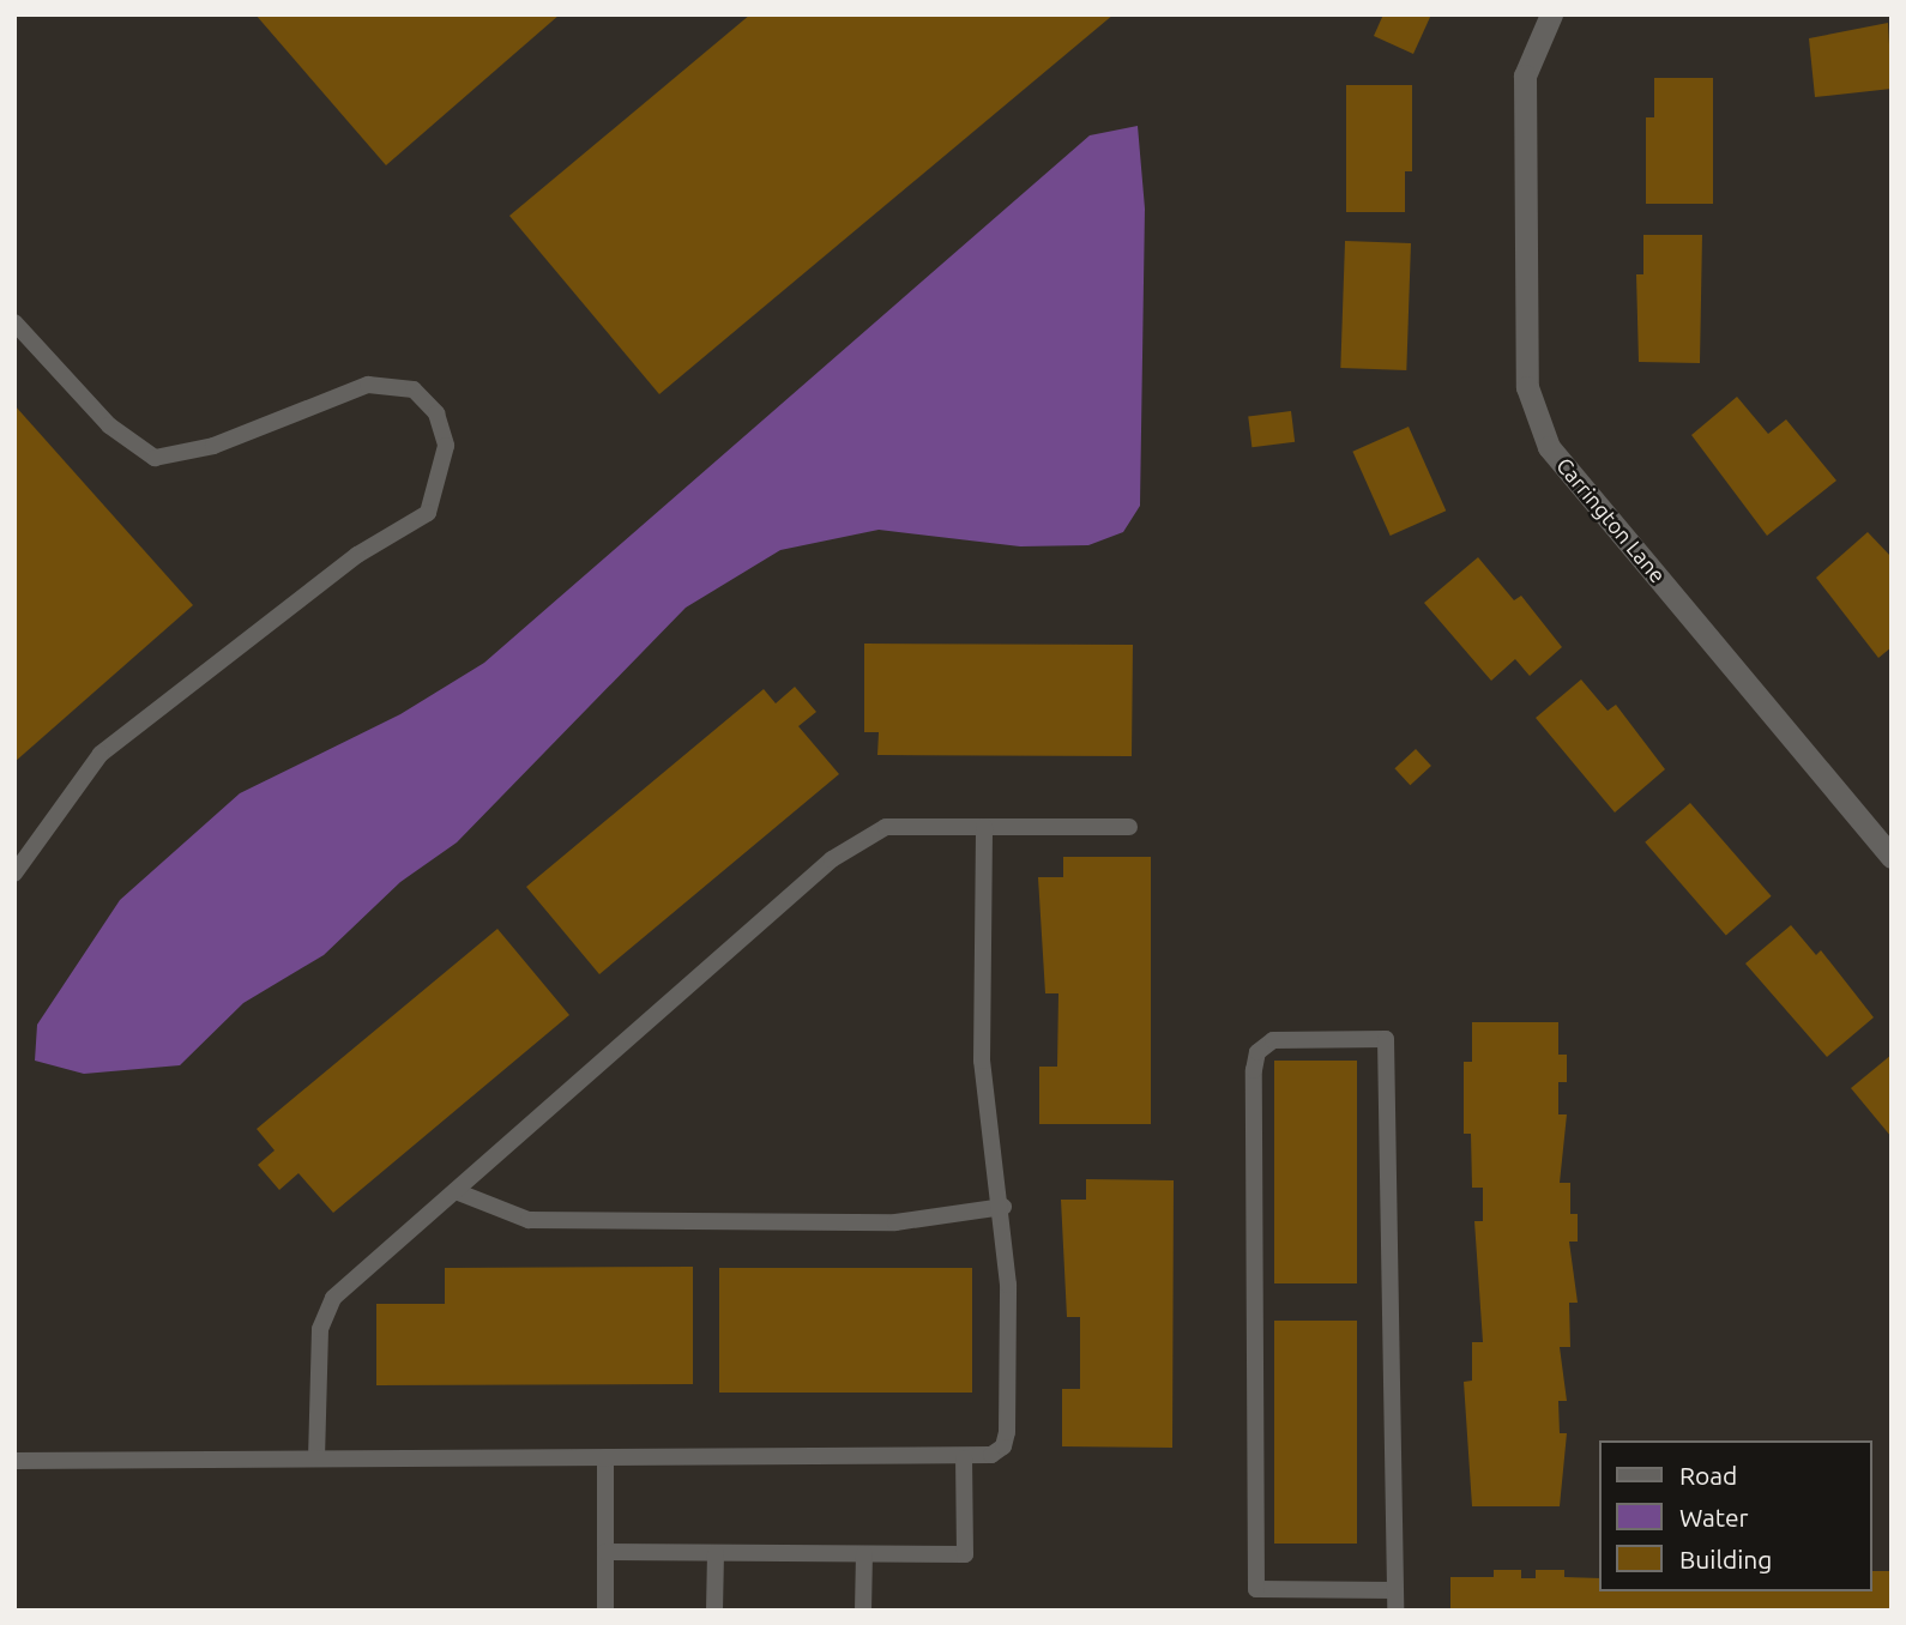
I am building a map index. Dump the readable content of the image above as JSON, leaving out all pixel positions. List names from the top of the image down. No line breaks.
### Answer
{"streets":{"street":["Carrington Lane"]},"legend":["Road","Water","Building"]}
